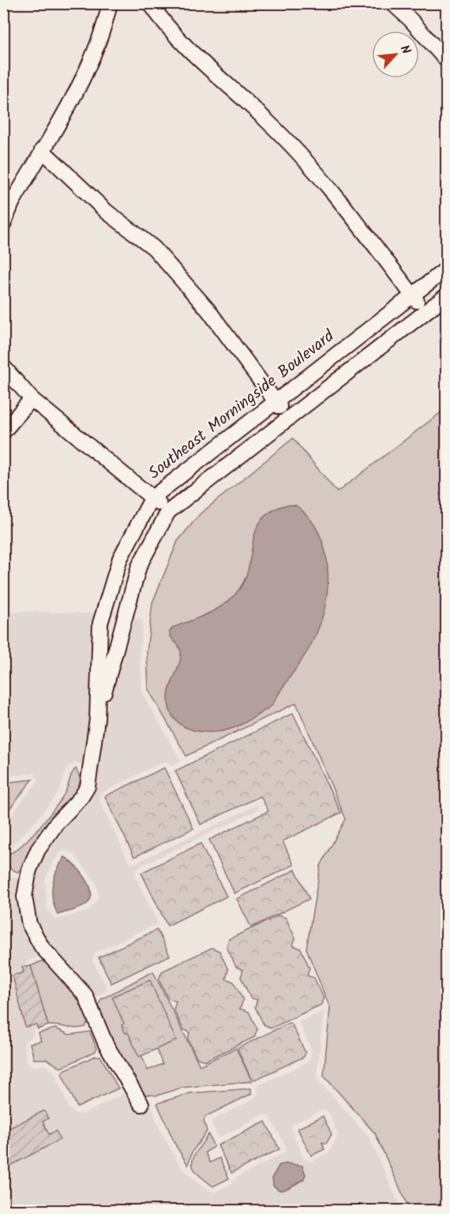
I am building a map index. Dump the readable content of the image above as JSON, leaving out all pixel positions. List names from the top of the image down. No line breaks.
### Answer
{"streets":{"street":["Southeast Morningside Boulevard"]},"north":"top right"}
